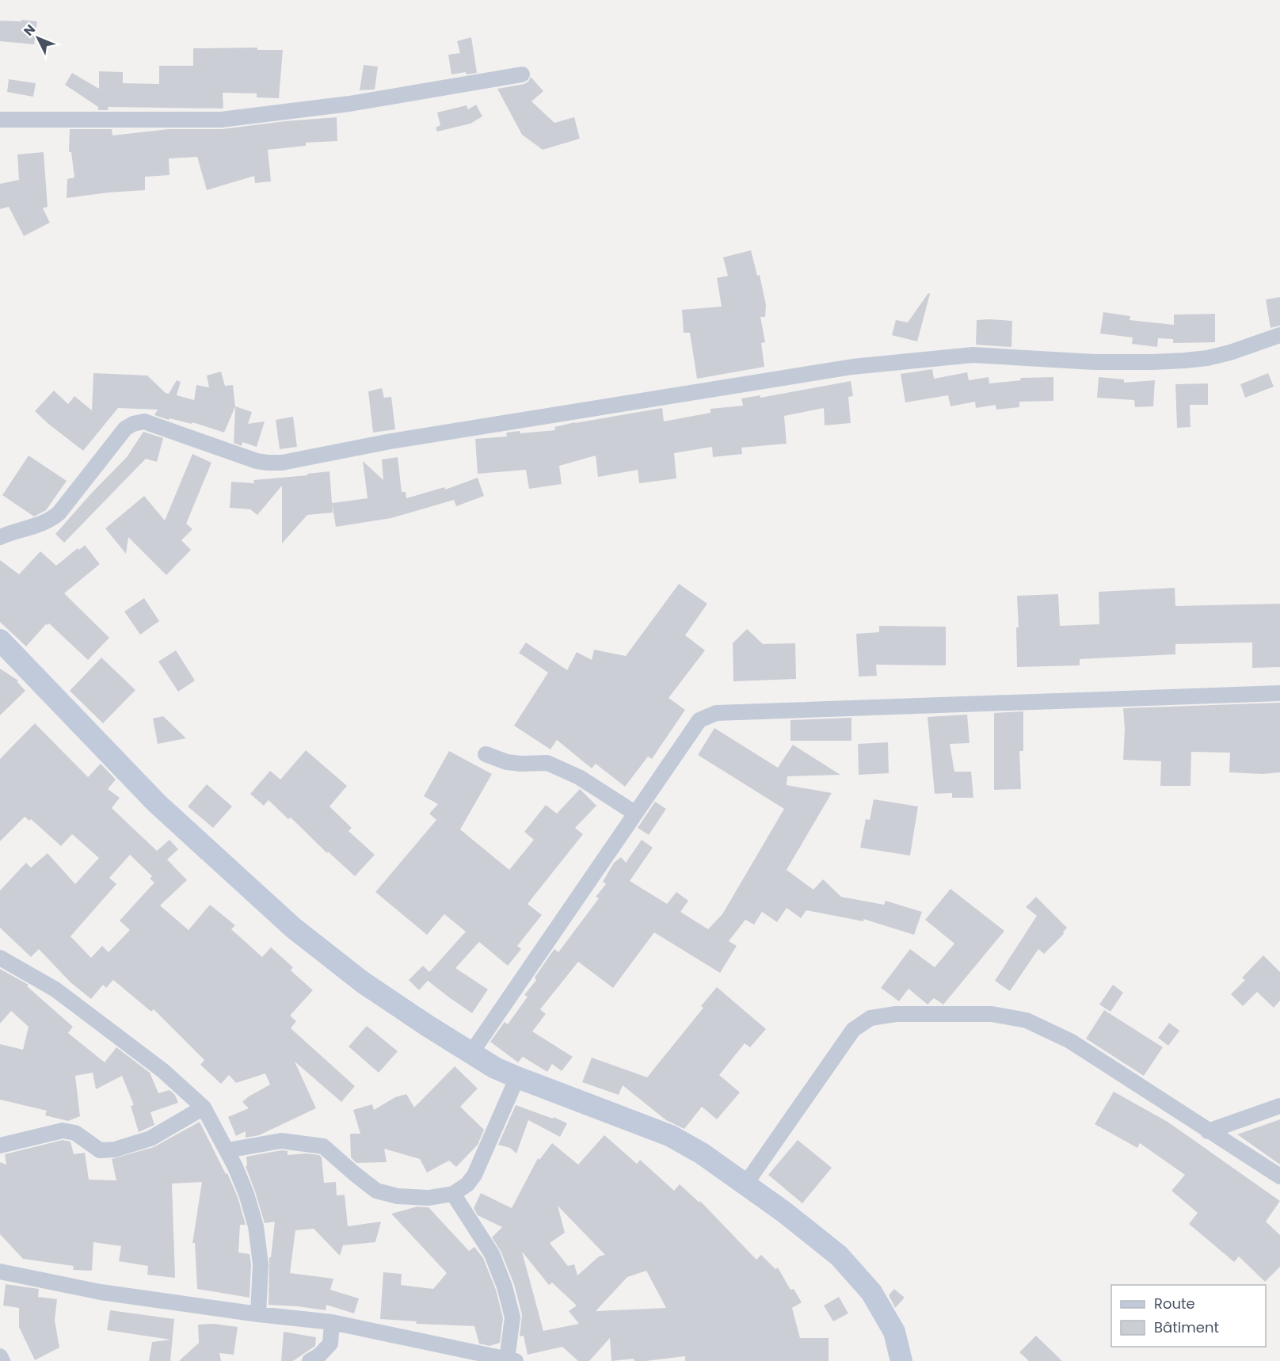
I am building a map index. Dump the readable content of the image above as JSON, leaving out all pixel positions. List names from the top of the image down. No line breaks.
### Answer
{"legend":["Route","Bâtiment"],"north":"top left"}
